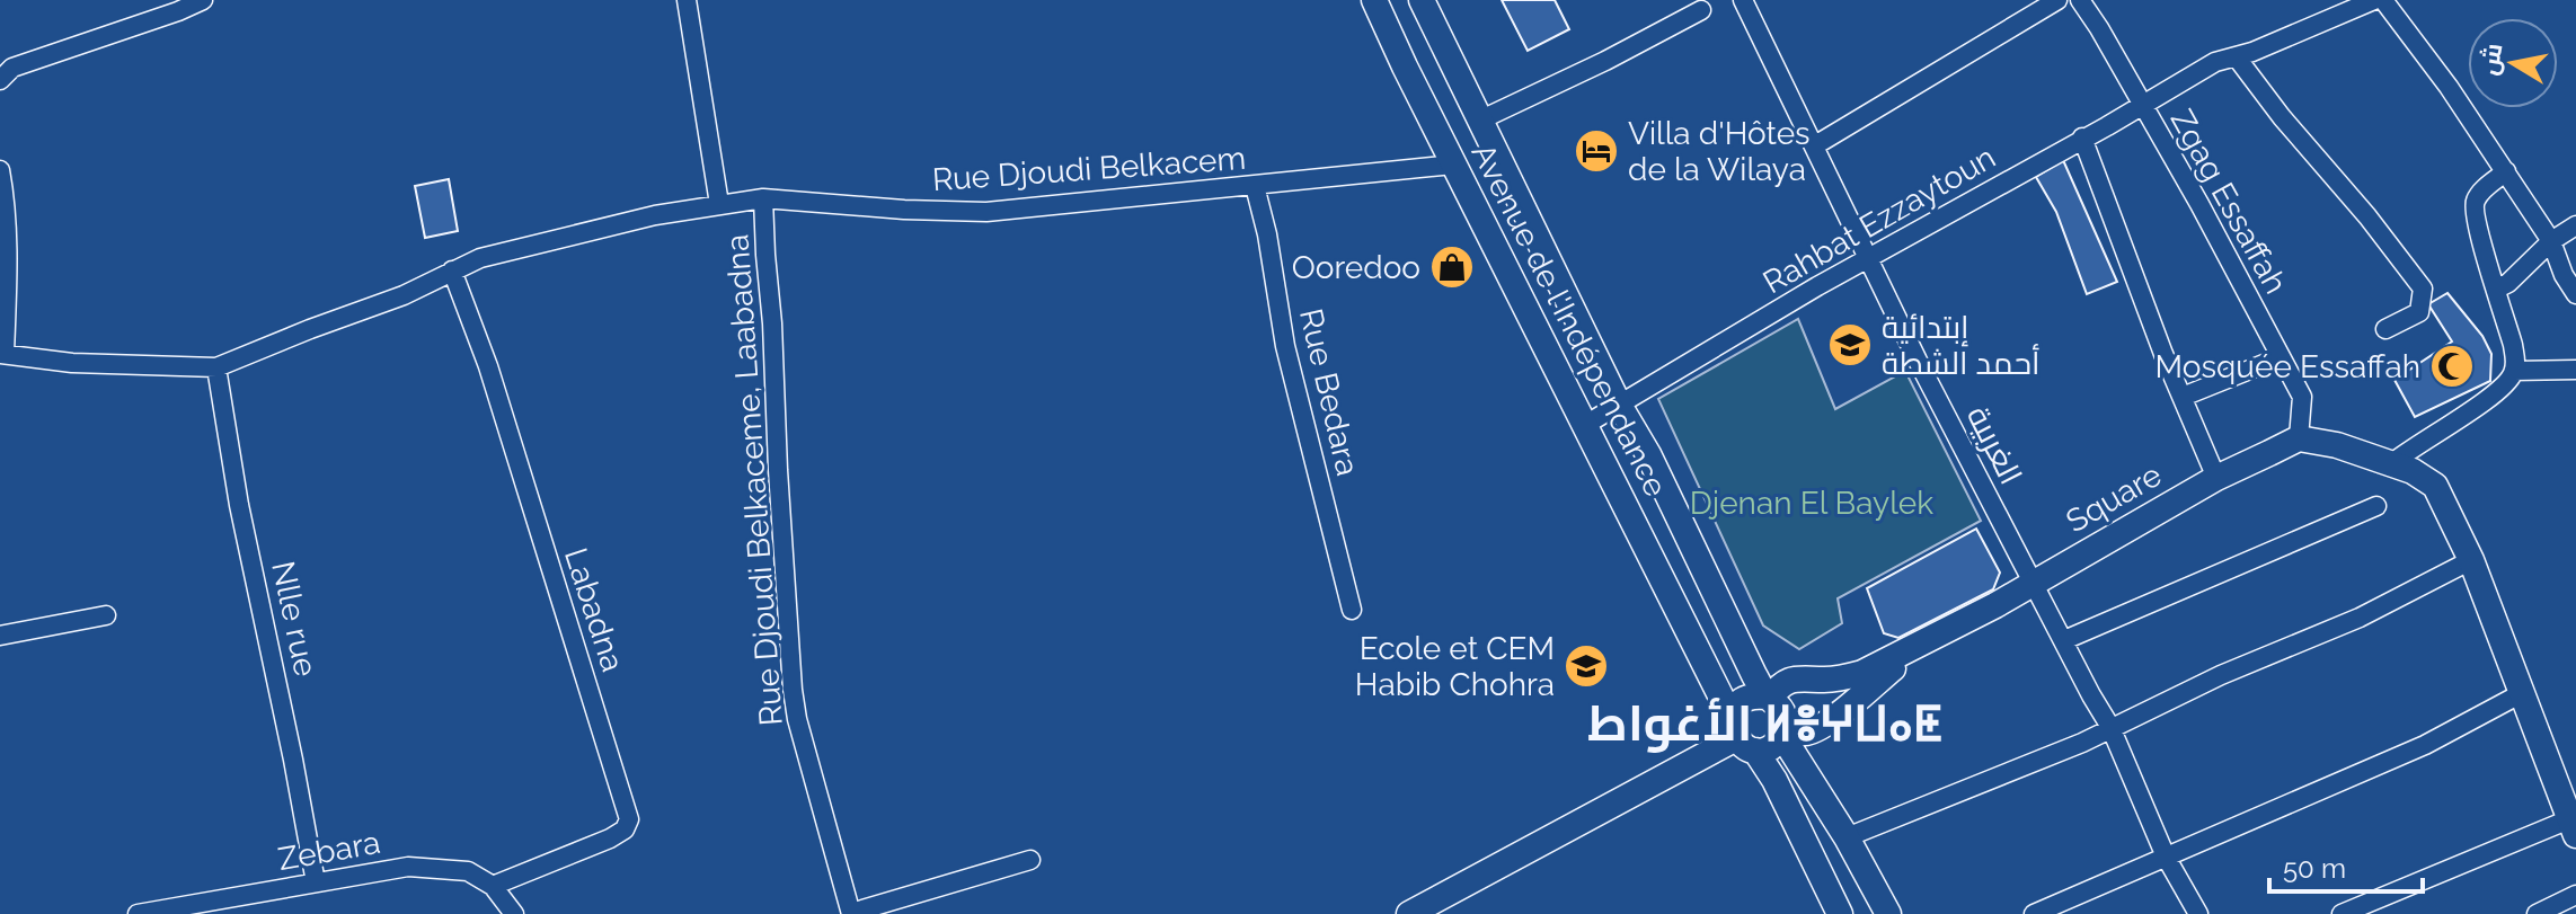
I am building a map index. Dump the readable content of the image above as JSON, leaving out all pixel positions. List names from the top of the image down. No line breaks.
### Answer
{"streets":{"main road":["Avenue de l'Indépendance","Square"],"street":["Rue Djoudi Belkacem","Zgag Essaffah","Rahbat Ezzaytoun","Rue Bedara","الغربية","Rue Djoudi Belkaceme, Laabadna","Labadna","Nlle rue","Zebara"]},"crossings":[["Rue Djoudi Belkacem","Avenue de l'Indépendance"],["Rue Djoudi Belkacem","Rue Bedara"],["Rue Djoudi Belkacem","Rue Djoudi Belkaceme, Laabadna"],["Rue Djoudi Belkacem","Labadna"],["Rue Djoudi Belkacem","Nlle rue"],["Zgag Essaffah","Rahbat Ezzaytoun"],["Zgag Essaffah","Square"],["Rahbat Ezzaytoun","Avenue de l'Indépendance"],["Rahbat Ezzaytoun","الغربية"],["الغربية","Square"],["Labadna","Zebara"],["Nlle rue","Zebara"]],"districts":["الأغواط ⵍⴻⵖⵡⴰⵟ"],"parks":["Djenan El Baylek"],"places":{"hotel":["Villa d'Hôtes de la Wilaya"],"shop":["Ooredoo"],"school or university":["إبتدائية أحمد الشطة","Ecole et CEM Habib Chohra"],"mosque":["Mosquée Essaffah"]},"scale_bar":"50 m","north":"left"}
